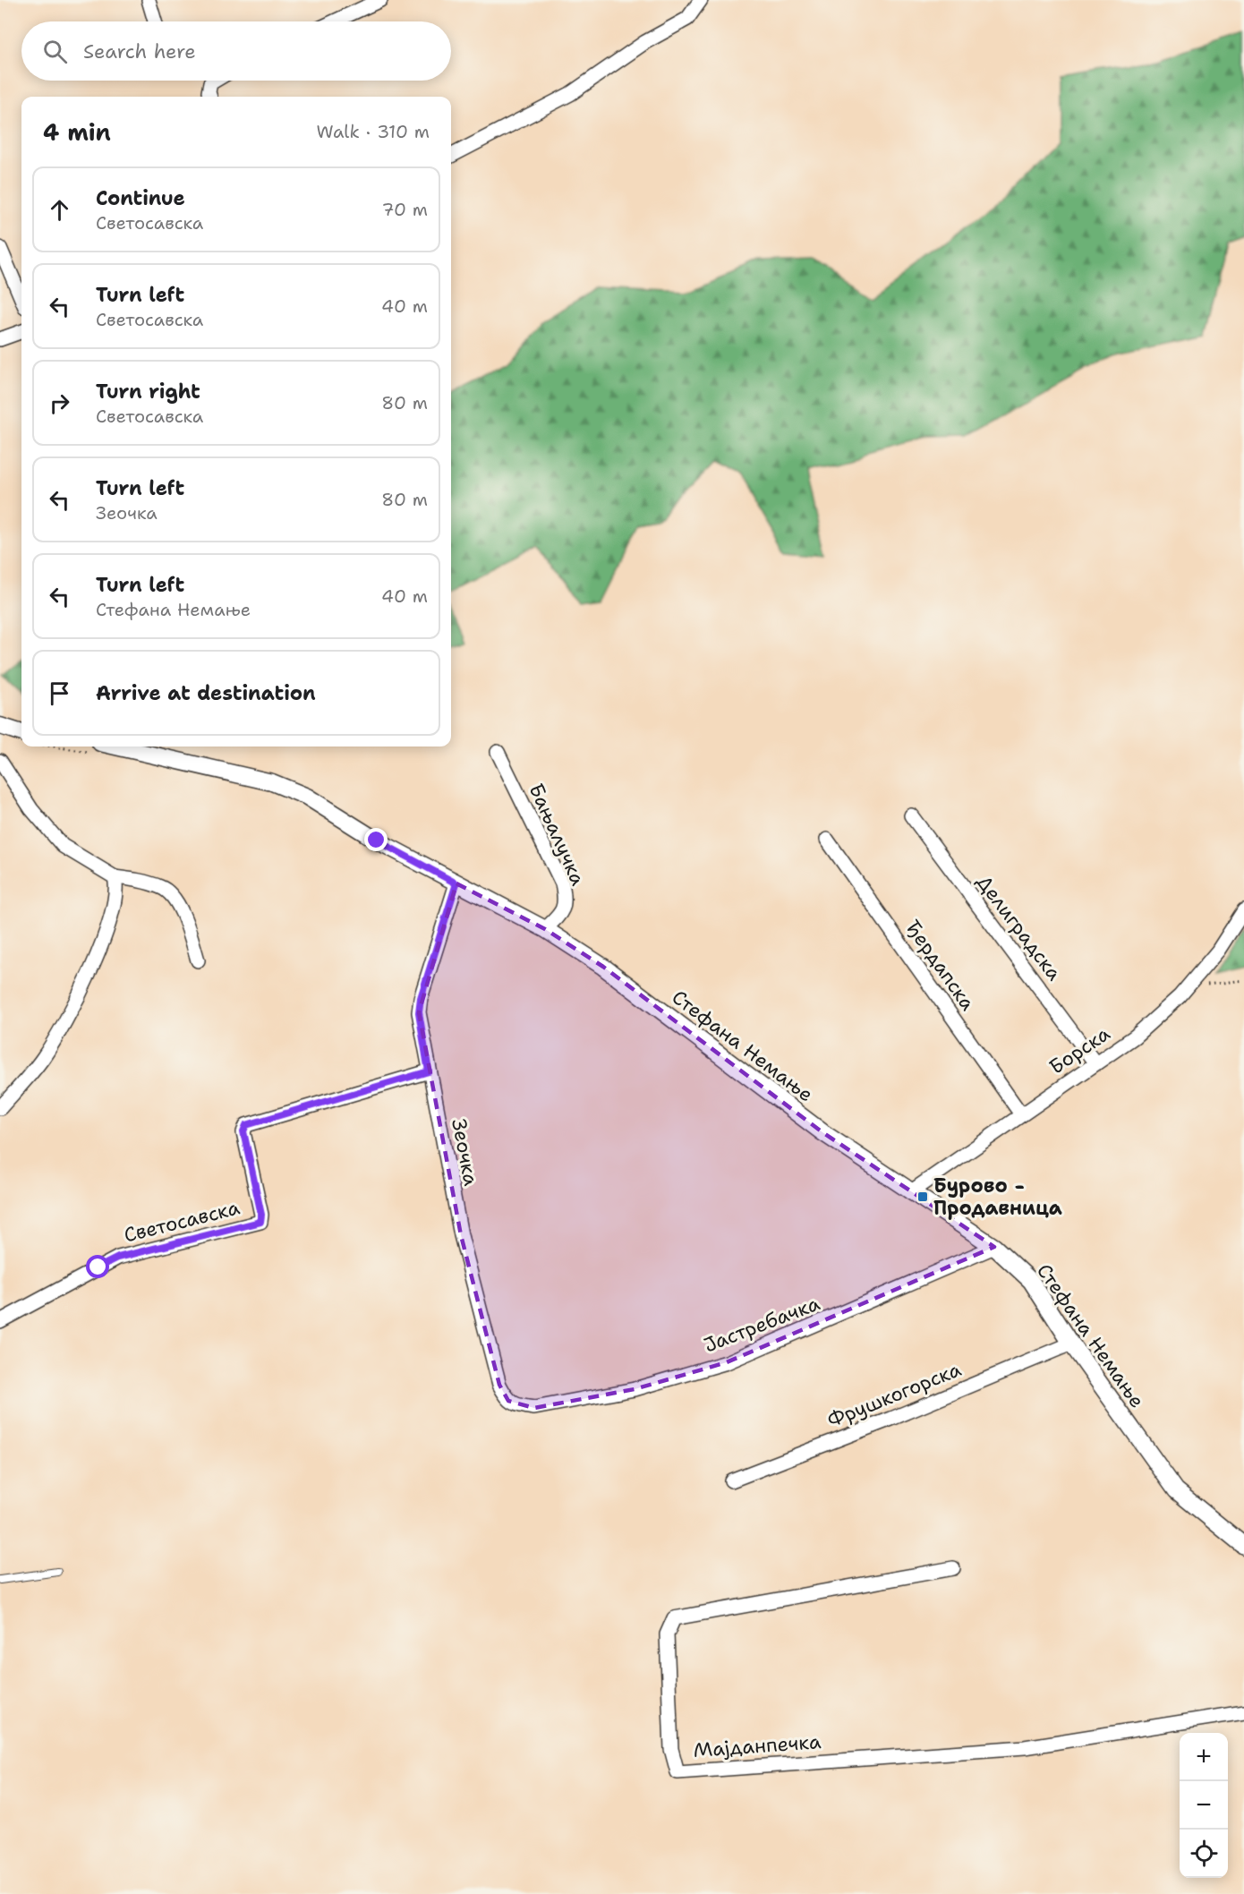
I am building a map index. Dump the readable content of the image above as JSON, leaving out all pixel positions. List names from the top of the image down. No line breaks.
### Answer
{"streets":{"street":["Бањалучка","Делиградска","Ђердапска","Стефана Немање","Борска","Зеочка","Светосавска","Јастребачка","Фрушкогорска","Мајданпечка"]},"crossings":[["Бањалучка","Стефана Немање"],["Делиградска","Борска"],["Ђердапска","Борска"],["Стефана Немање","Борска"],["Стефана Немање","Зеочка"],["Стефана Немање","Јастребачка"],["Стефана Немање","Фрушкогорска"],["Зеочка","Светосавска"],["Зеочка","Јастребачка"]],"places":{"transit":["Бурово - Продавница"]},"page":{"search":"Search here","heading":["4 min","Walk · 310 m"],"list":[["Continue","Светосавска","70 m"],["Turn left","Светосавска","40 m"],["Turn right","Светосавска","80 m"],["Turn left","Зеочка","80 m"],["Turn left","Стефана Немање","40 m"],"Arrive at destination"],"map_buttons":["+","−"]}}
